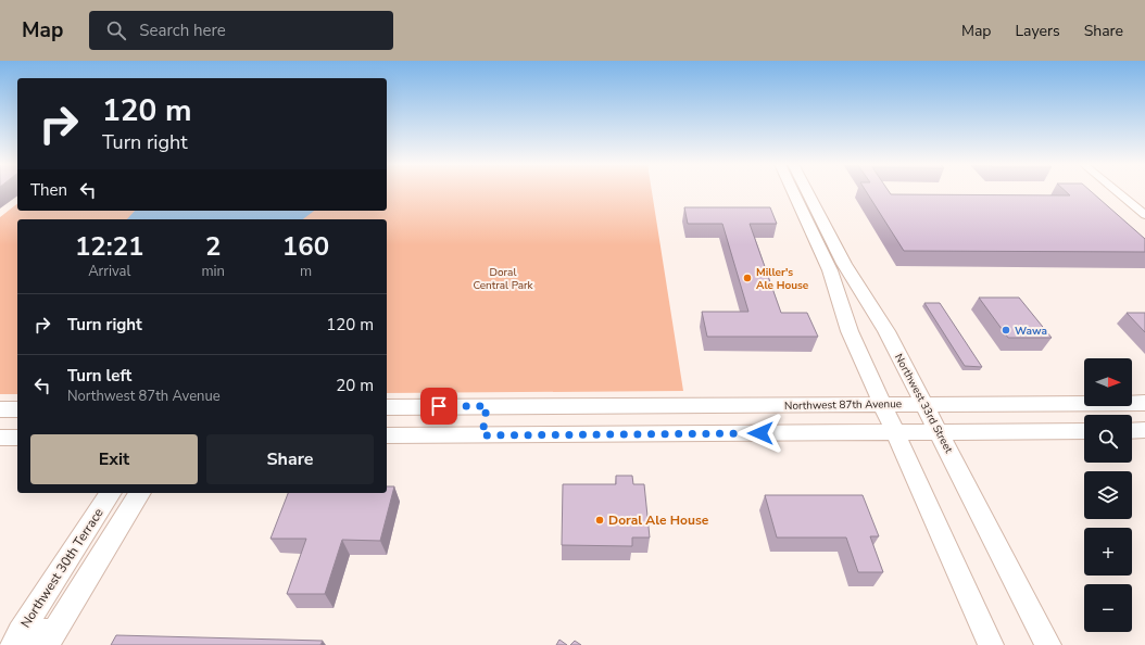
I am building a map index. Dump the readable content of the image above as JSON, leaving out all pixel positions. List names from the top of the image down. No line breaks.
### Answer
{"streets":{"street":["Northwest 33rd Street","Northwest 87th Avenue","Northwest 30th Terrace"]},"crossings":[["Northwest 33rd Street","Northwest 87th Avenue"]],"parks":["Doral Central Park"],"places":["Miller's Ale House","Wawa","Doral Ale House"],"north":"right","page":{"header":"Map","search":"Search here","nav":["Map","Layers","Share"],"turn":["120 m","Turn right"],"then":"Then","eta":["12:21","Arrival","2","min","160","m"],"list":[{"name":"Turn right","value":"120 m"},{"name":"Turn left","note":"Northwest 87th Avenue","value":"20 m"}],"map_buttons":["+","−"],"buttons":["Exit","Share"]}}
